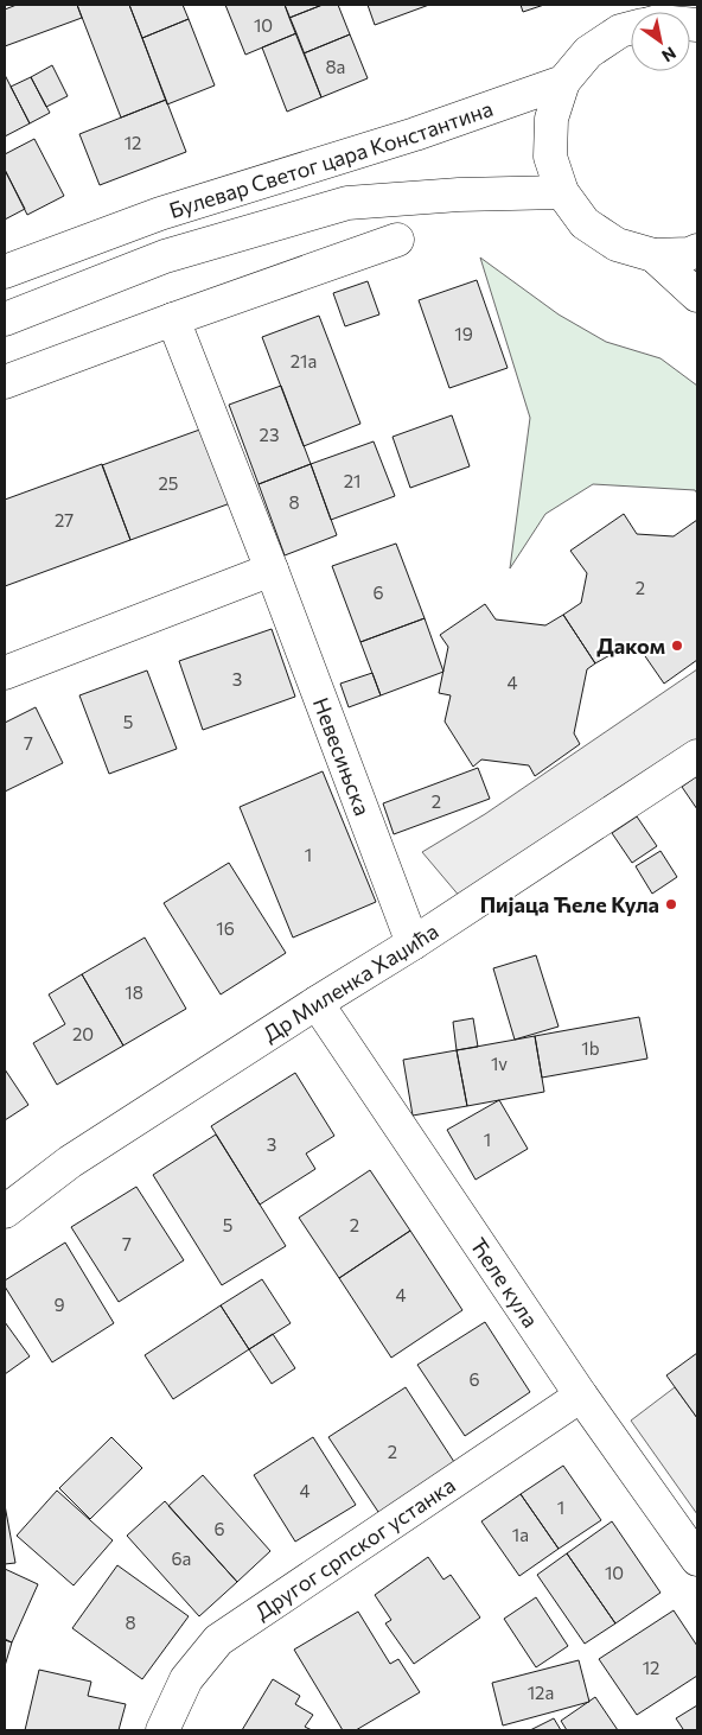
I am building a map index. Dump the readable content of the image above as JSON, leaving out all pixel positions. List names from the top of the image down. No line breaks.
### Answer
{"streets":{"street":["Булевар Светог цара Константина","Невесињска","Др Миленка Хаџића","Ћеле кула","Другог српског устанка"]},"crossings":[["Невесињска","Др Миленка Хаџића"],["Др Миленка Хаџића","Ћеле кула"],["Ћеле кула","Другог српског устанка"]],"places":["Даком","Пијаца Ћеле Кула"],"house_numbers":["10","8a","12","19","21a","23","21","25","8","27","2","6","3","4","5","7","2","1","16","18","20","1b","1v","1","3","5","2","7","4","9","6","2","4","1","6","1a","6a","10","8","12","12a"],"north":"bottom right"}
